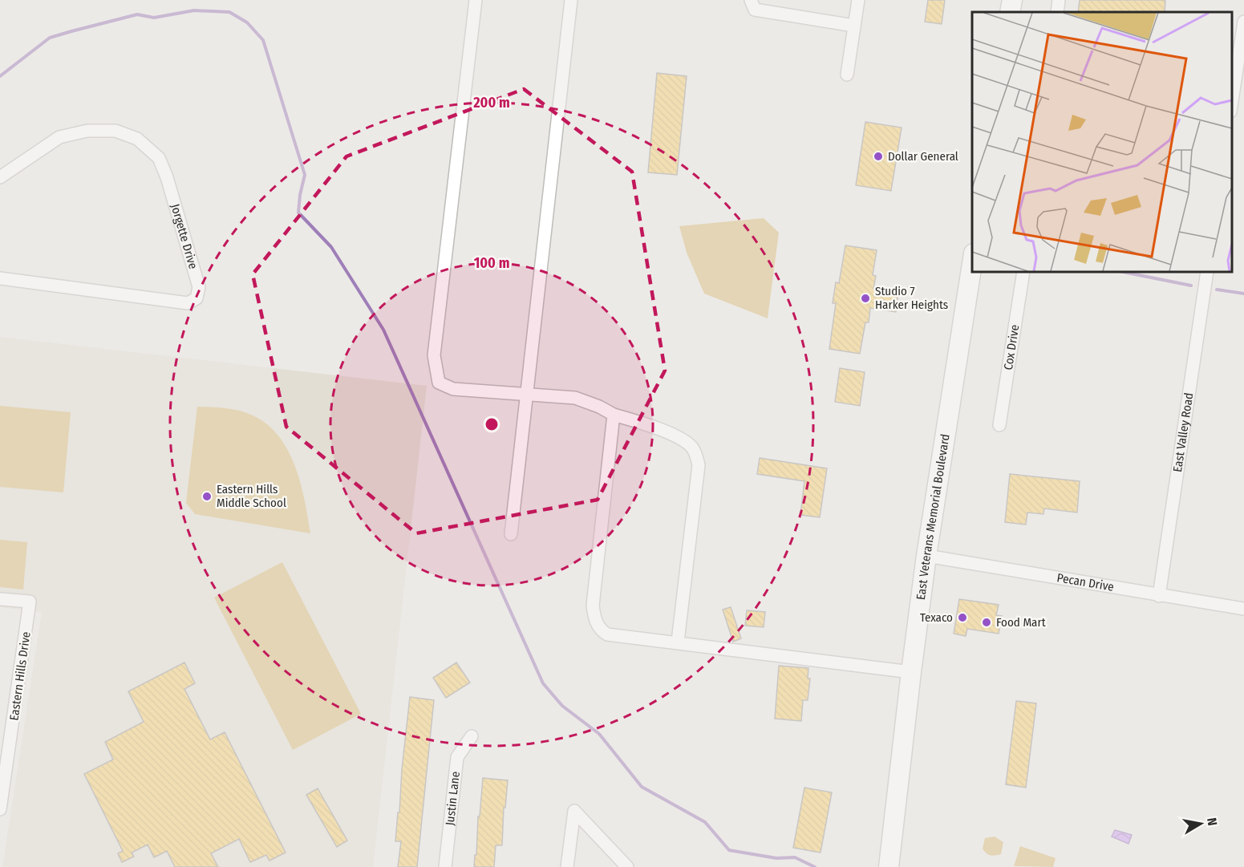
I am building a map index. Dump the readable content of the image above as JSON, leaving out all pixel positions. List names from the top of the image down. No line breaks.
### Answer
{"streets":{"main road":["East Veterans Memorial Boulevard"],"street":["Jorgette Drive","Cox Drive","East Valley Road","Pecan Drive","Eastern Hills Drive","Justin Lane"]},"crossings":[["East Valley Road","Pecan Drive"],["East Veterans Memorial Boulevard","Pecan Drive"]],"places":["Dollar General","Studio 7 Harker Heights","Eastern Hills Middle School","Texaco","Food Mart"],"north":"right","rings":["200 m","100 m"]}
